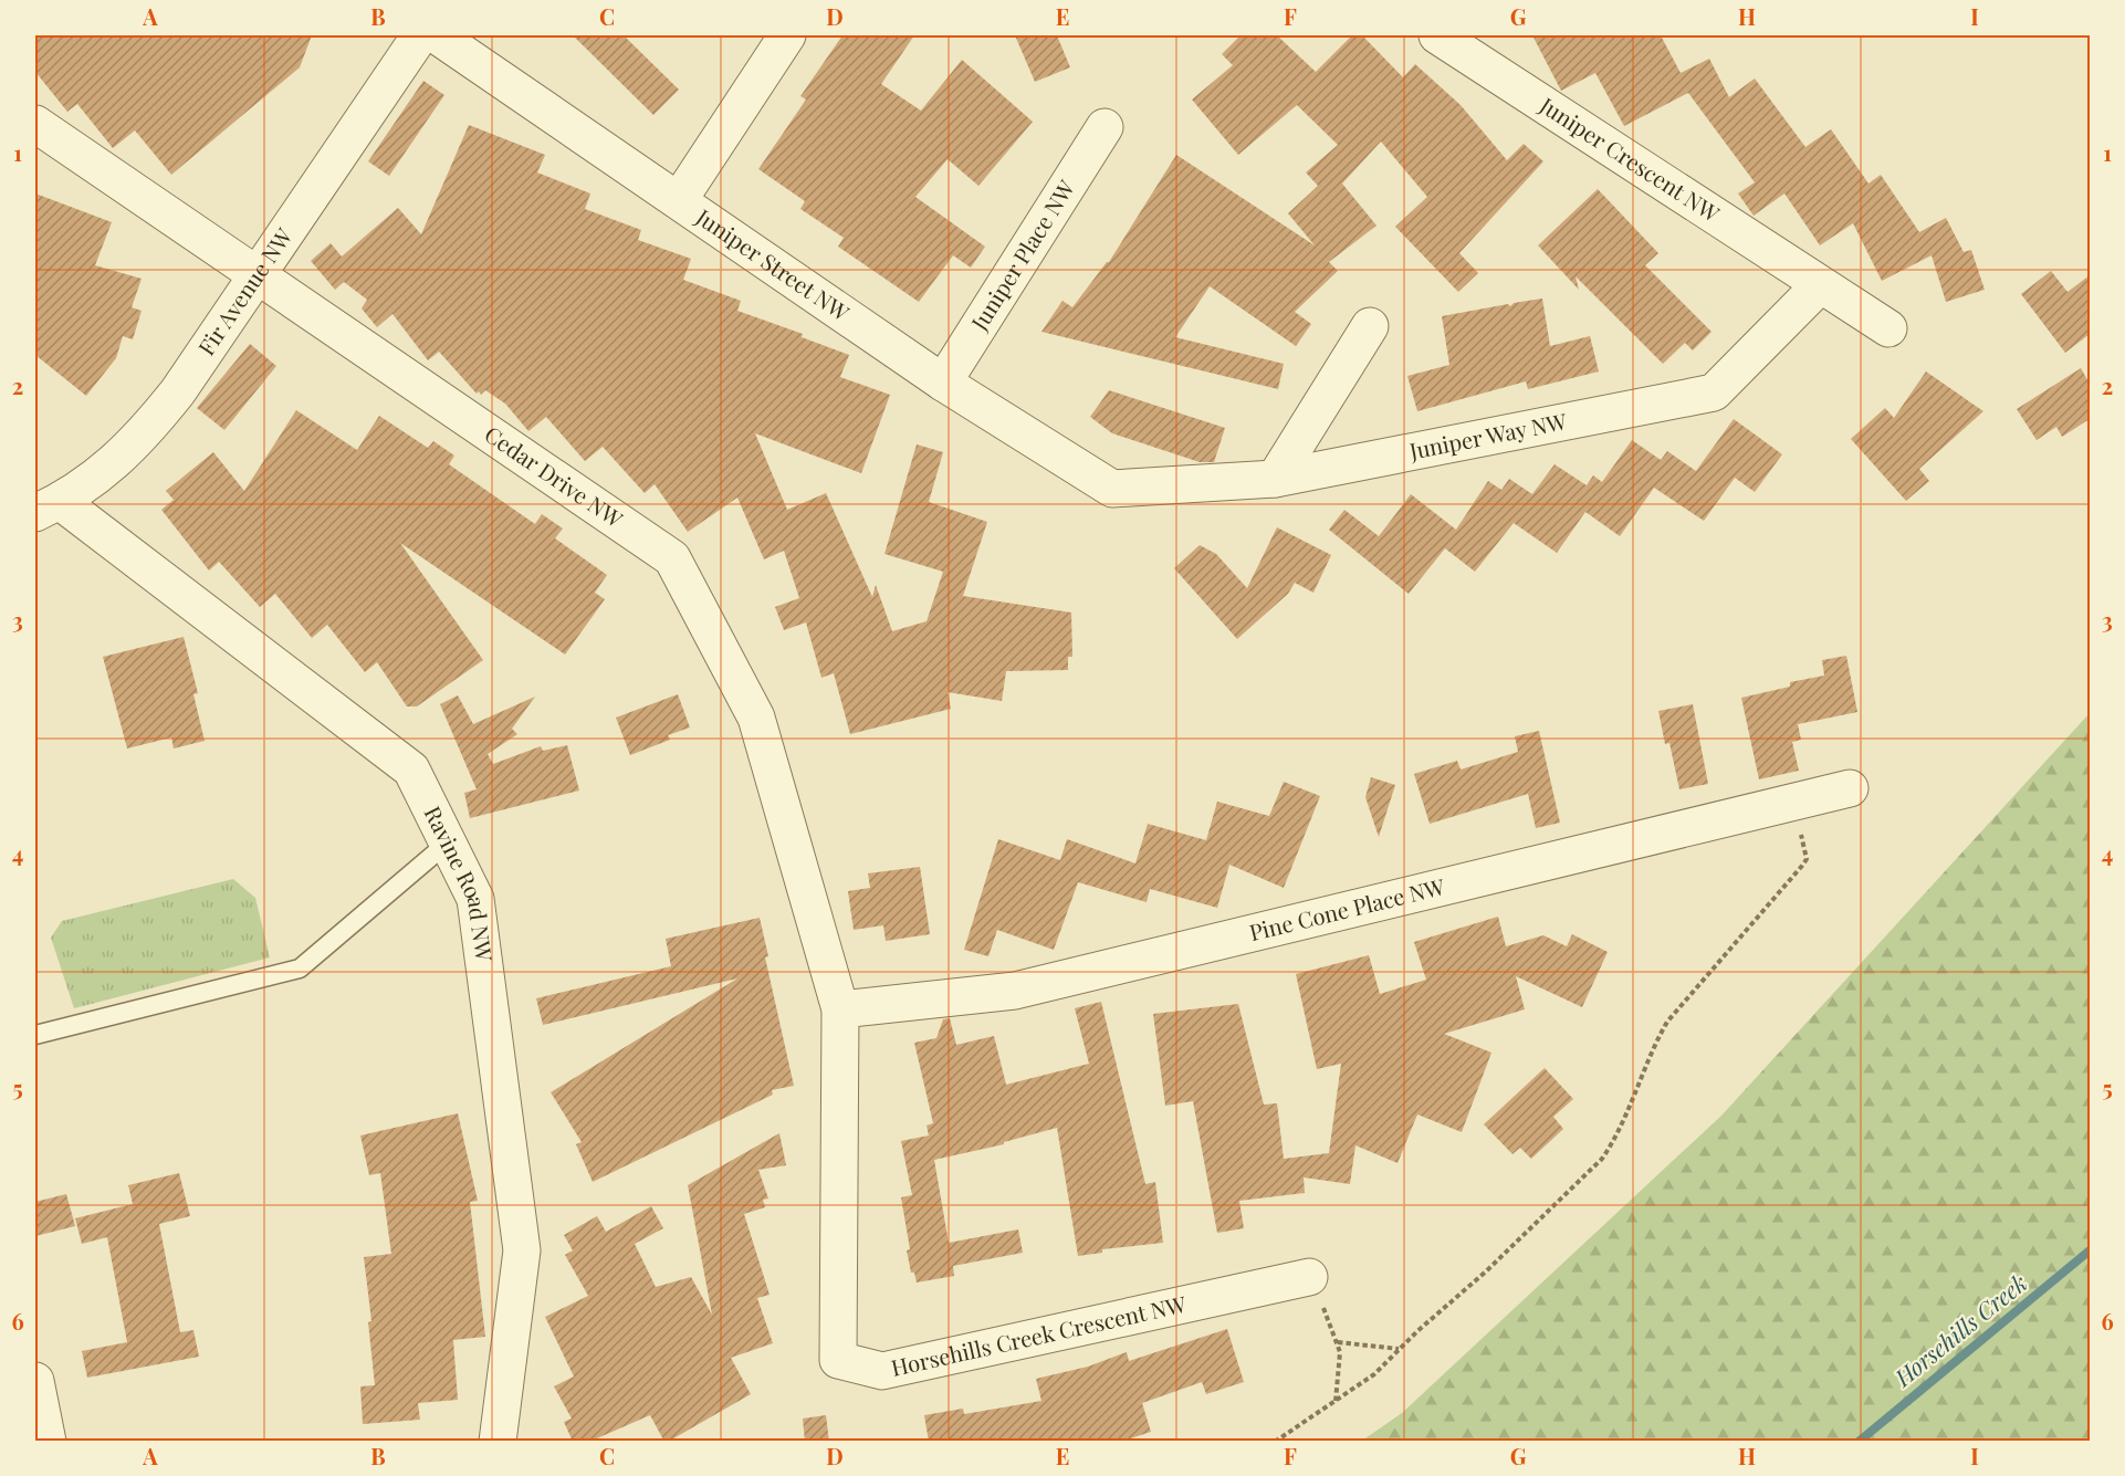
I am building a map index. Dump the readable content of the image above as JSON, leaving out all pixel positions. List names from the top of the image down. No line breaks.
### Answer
{"streets":{"street":["Juniper Crescent NW","Juniper Place NW","Juniper Street NW","Fir Avenue NW","Juniper Way NW","Cedar Drive NW","Ravine Road NW","Pine Cone Place NW","Horsehills Creek Crescent NW"]},"crossings":[["Juniper Crescent NW","Juniper Way NW"],["Juniper Place NW","Juniper Street NW"],["Juniper Street NW","Juniper Way NW"],["Fir Avenue NW","Cedar Drive NW"],["Fir Avenue NW","Ravine Road NW"],["Cedar Drive NW","Pine Cone Place NW"],["Cedar Drive NW","Horsehills Creek Crescent NW"],["Pine Cone Place NW","Horsehills Creek Crescent NW"]],"water":["Horsehills Creek"],"grid":{"columns":["A","B","C","D","E","F","G","H","I"],"rows":["1","2","3","4","5","6"]}}
